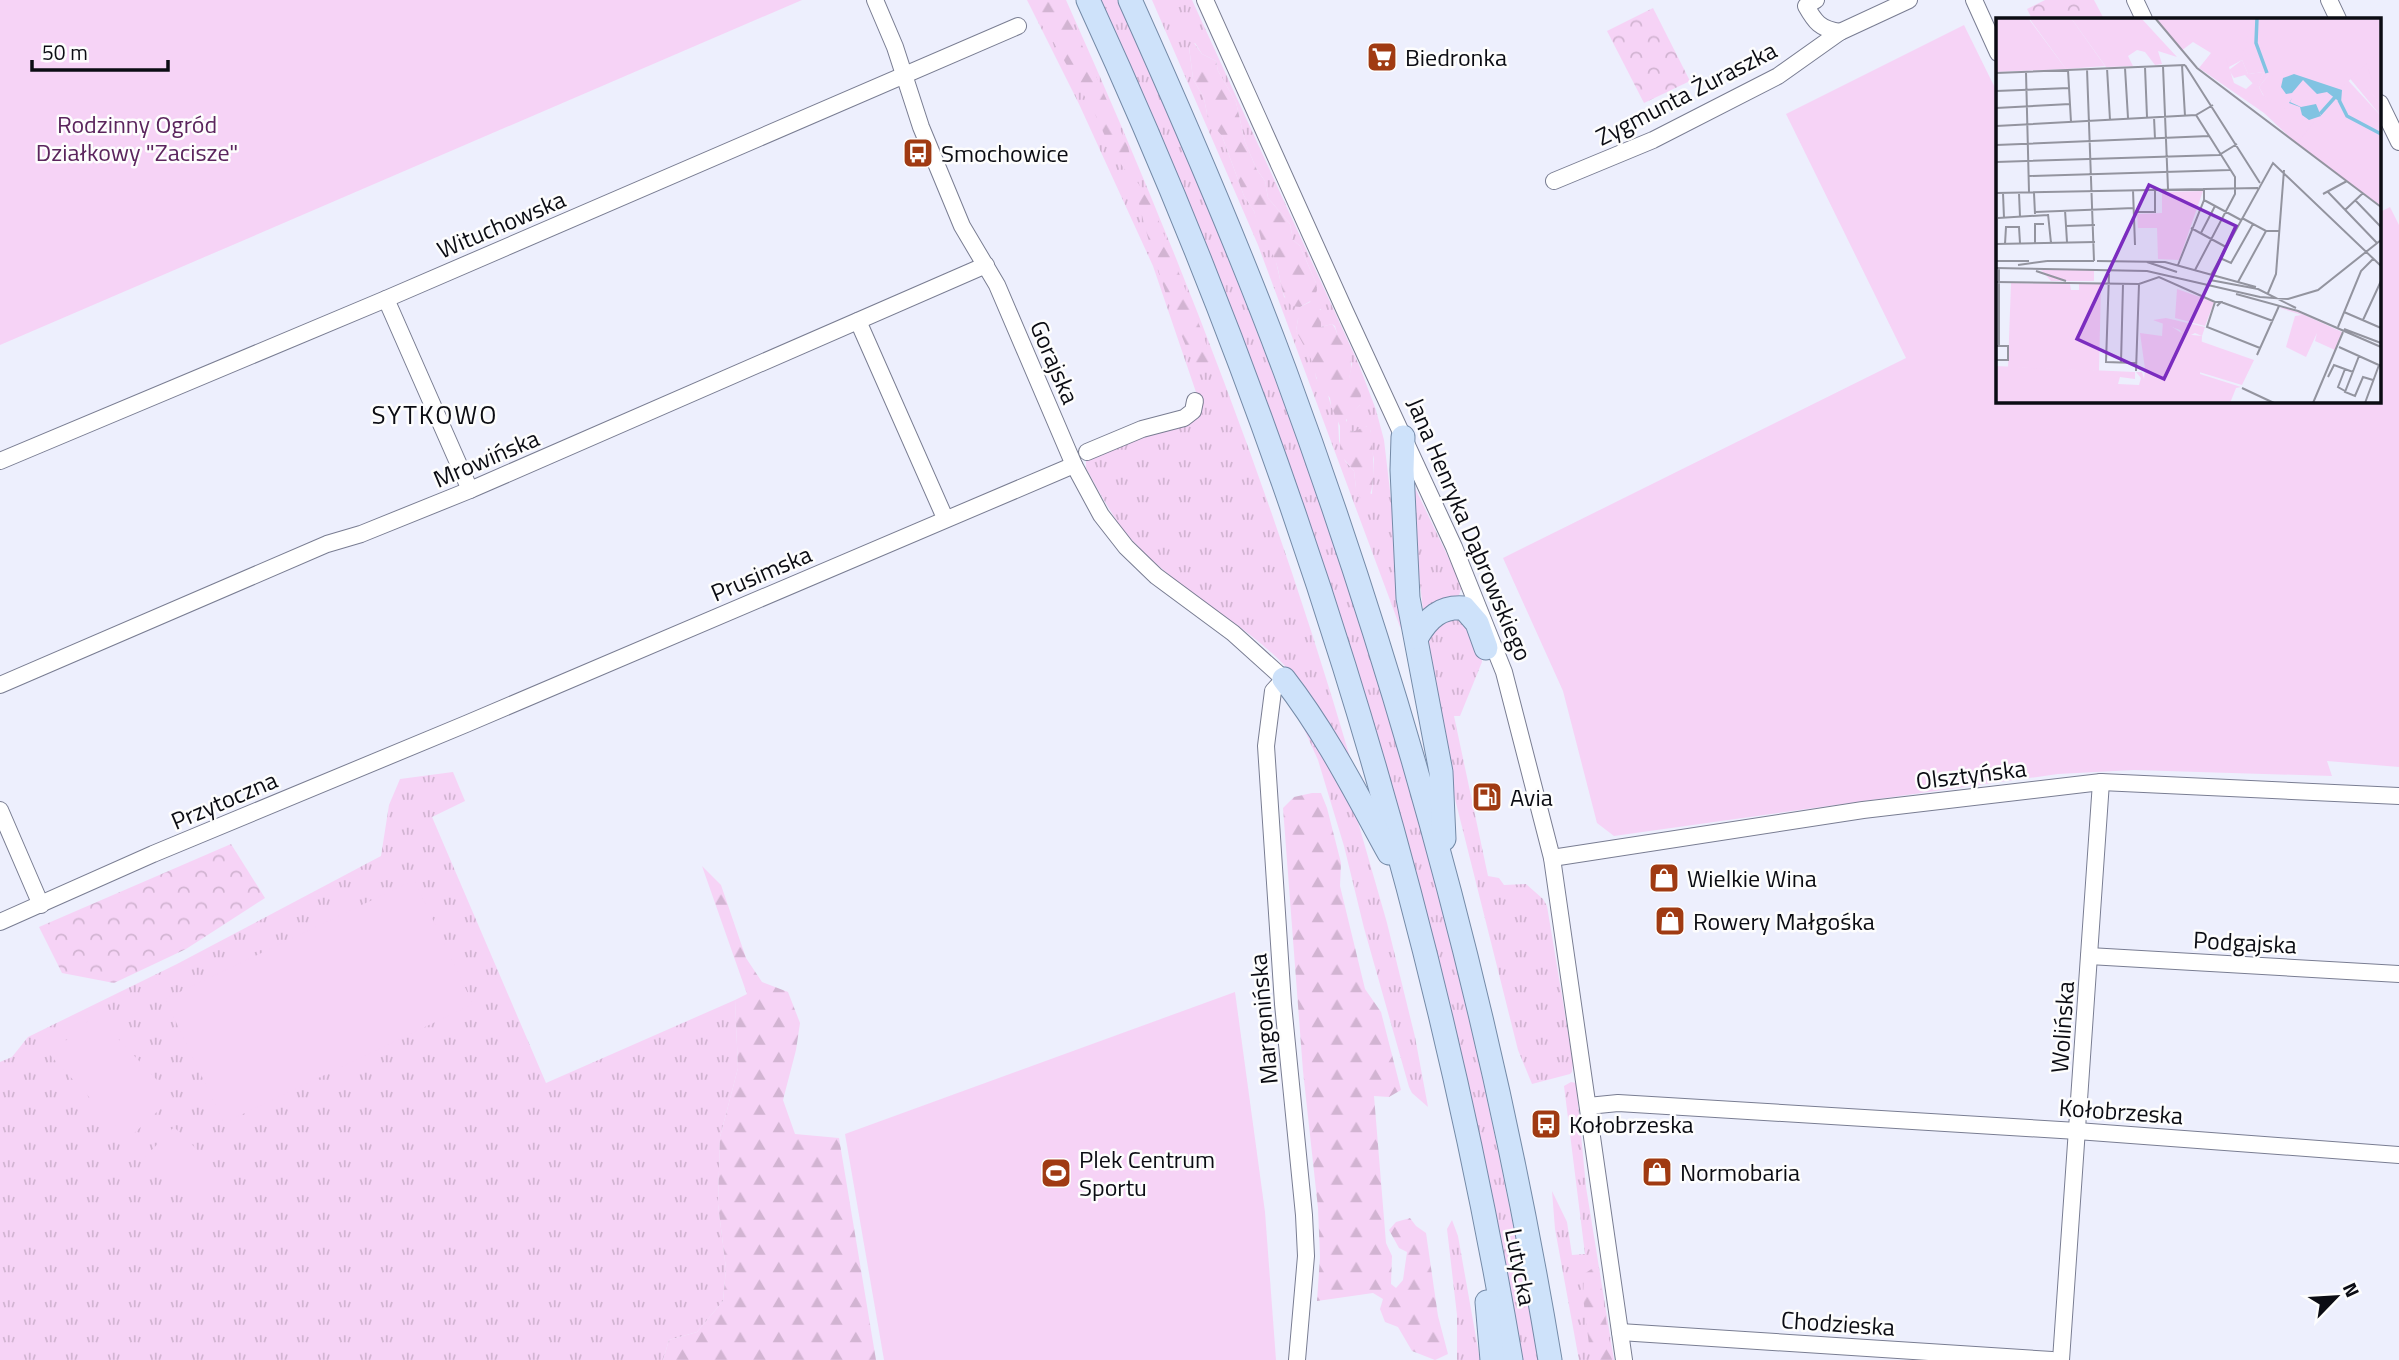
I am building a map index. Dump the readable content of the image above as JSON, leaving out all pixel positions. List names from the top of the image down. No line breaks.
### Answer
{"streets":{"main road":["Lutycka"],"street":["Zygmunta Żuraszka","Wituchowska","Gorajska","Mrowińska","Jana Henryka Dąbrowskiego","Prusimska","Olsztyńska","Przytoczna","Podgajska","Margonińska","Wolińska","Kołobrzeska","Chodzieska"]},"crossings":[["Wituchowska","Gorajska"],["Gorajska","Mrowińska"],["Gorajska","Prusimska"],["Gorajska","Margonińska"],["Jana Henryka Dąbrowskiego","Olsztyńska"],["Jana Henryka Dąbrowskiego","Kołobrzeska"],["Jana Henryka Dąbrowskiego","Chodzieska"],["Prusimska","Przytoczna"],["Olsztyńska","Wolińska"],["Podgajska","Wolińska"],["Wolińska","Kołobrzeska"]],"districts":["SYTKOWO"],"parks":["Rodzinny Ogród Działkowy \"Zacisze\""],"places":{"supermarket":["Biedronka"],"bus stop":["Smochowice","Kołobrzeska"],"fuel station":["Avia"],"shop":["Wielkie Wina","Rowery Małgośka","Normobaria"],"sports":["Plek Centrum Sportu"]},"scale_bar":"50 m","north":"top right"}
